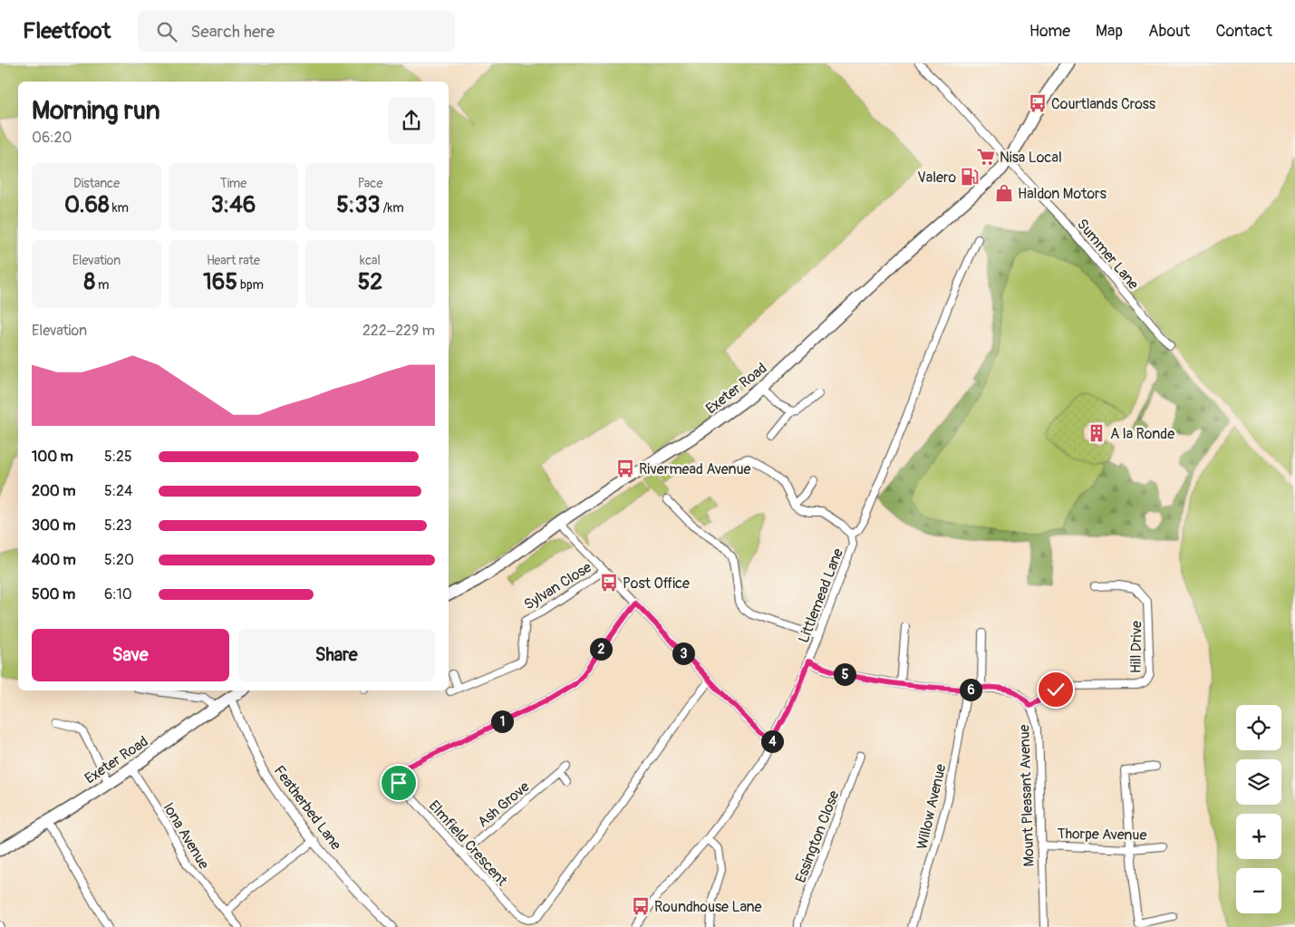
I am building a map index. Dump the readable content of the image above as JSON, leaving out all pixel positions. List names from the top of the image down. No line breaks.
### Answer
{"streets":{"highway":["Exeter Road"],"street":["Summer Lane","Sylvan Close","Littlemead Lane","Hill Drive","Mount Pleasant Avenue","Ash Grove","Willow Avenue","Featherbed Lane","Thorpe Avenue","Iona Avenue","Essington Close","Elmfield Crescent"]},"crossings":[["Summer Lane","Exeter Road"],["Exeter Road","Featherbed Lane"],["Exeter Road","Iona Avenue"],["Littlemead Lane","Mount Pleasant Avenue"],["Hill Drive","Mount Pleasant Avenue"],["Mount Pleasant Avenue","Willow Avenue"],["Mount Pleasant Avenue","Thorpe Avenue"],["Ash Grove","Elmfield Crescent"]],"places":{"bus stop":["Courtlands Cross","Rivermead Avenue","Post Office","Roundhouse Lane"],"supermarket":["Nisa Local"],"fuel station":["Valero"],"shop":["Haldon Motors"],"building":["A la Ronde"]},"page":{"header":"Fleetfoot","search":"Search here","nav":["Home","Map","About","Contact"],"heading":["Morning run","06:20"],"stats":[["Distance","0.68 km"],["Time","3:46"],["Pace","5:33 /km"],["Elevation","8 m"],["Heart rate","165 bpm"],["kcal","52"]],"chart":["Elevation","222–229 m"],"list":[{"name":"100 m","note":"5:25"},{"name":"200 m","note":"5:24"},{"name":"300 m","note":"5:23"},{"name":"400 m","note":"5:20"},{"name":"500 m","note":"6:10"}],"buttons":["Save","Share"],"pins":["2","3","5","6","1","4"],"map_buttons":["+","−"]}}
